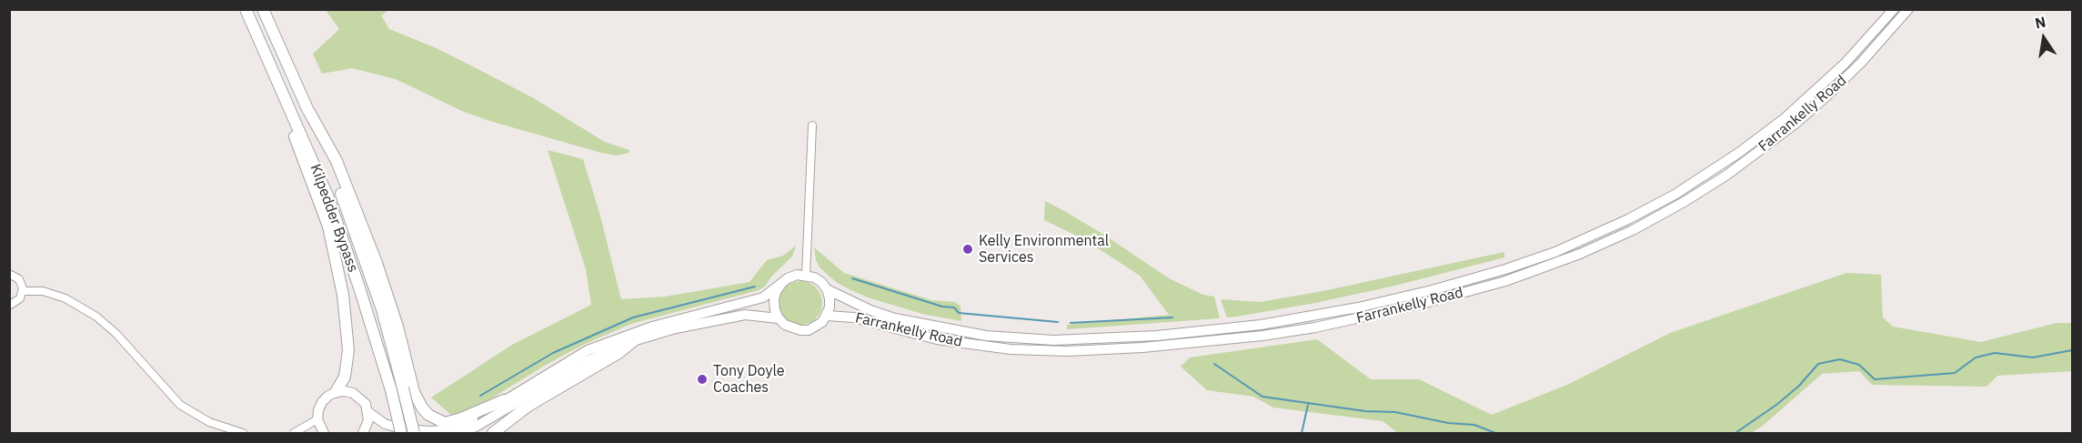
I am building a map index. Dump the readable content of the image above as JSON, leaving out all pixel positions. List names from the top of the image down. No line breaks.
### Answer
{"streets":{"highway":["Kilpedder Bypass"],"main road":["Farrankelly Road"]},"places":["Kelly Environmental Services","Tony Doyle Coaches"],"north":"top"}
